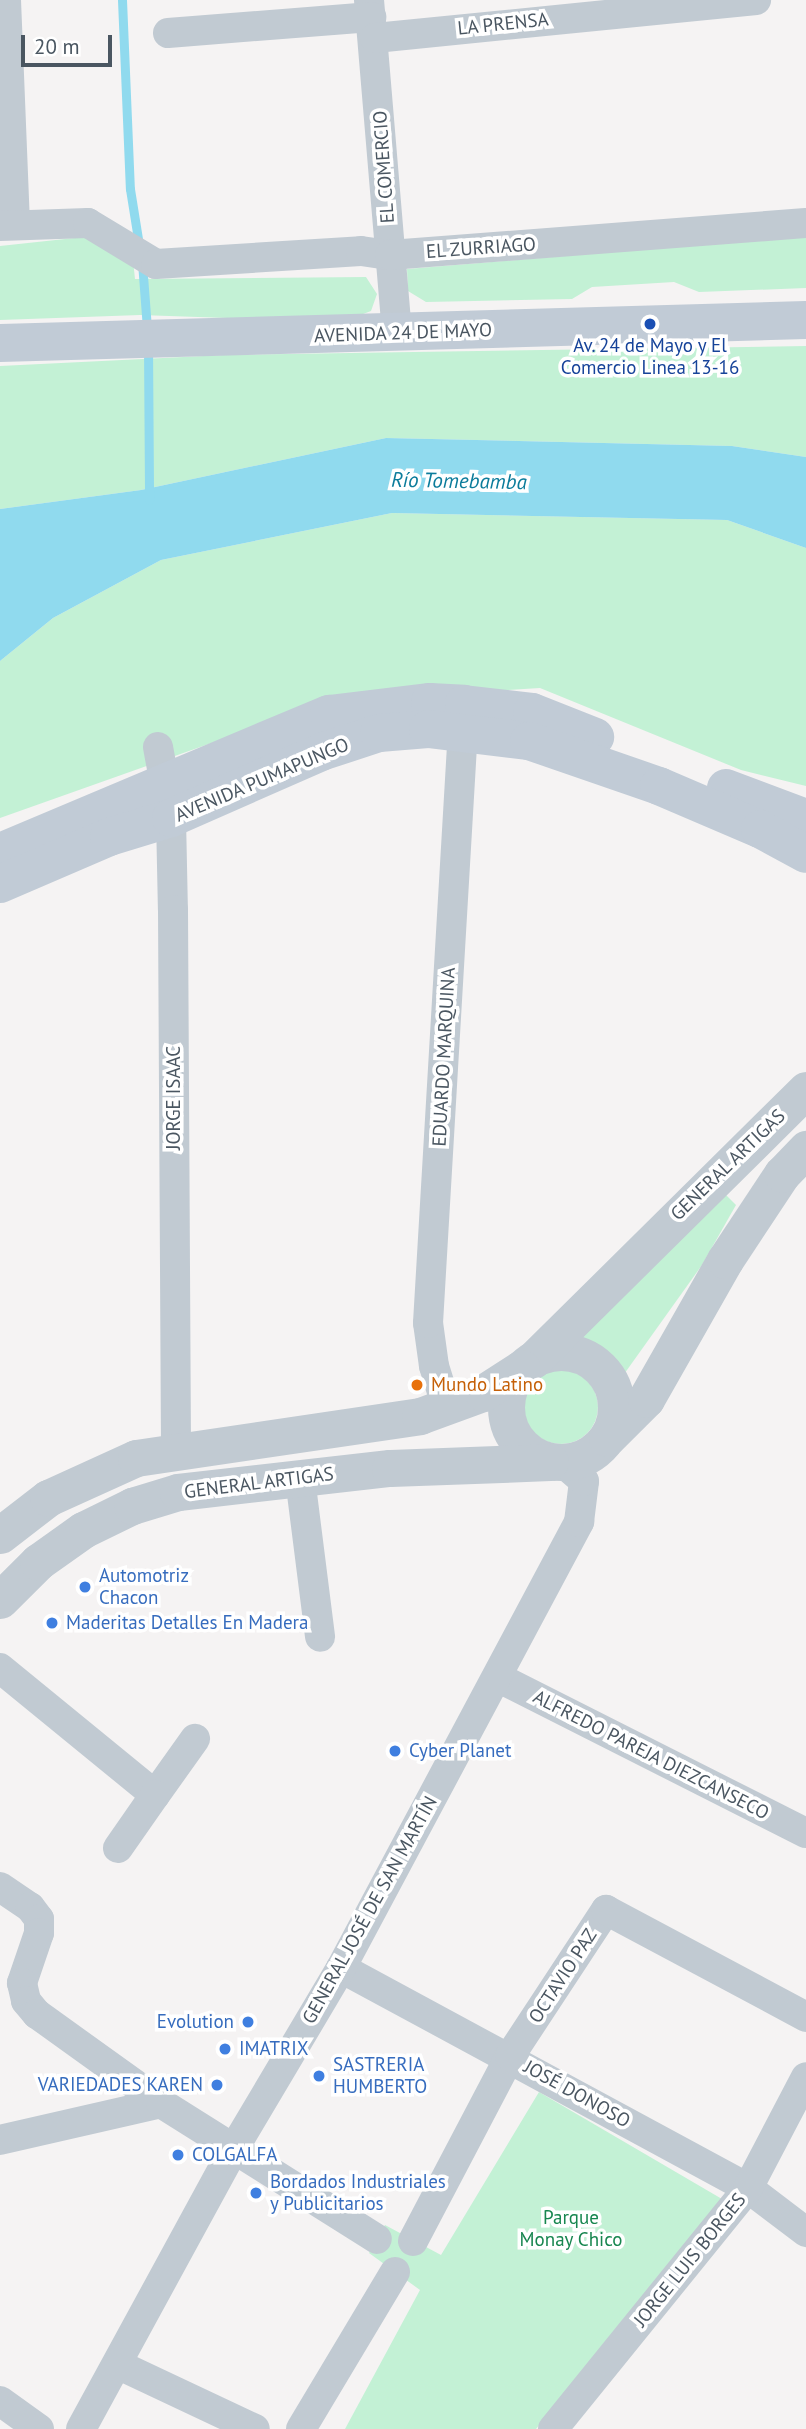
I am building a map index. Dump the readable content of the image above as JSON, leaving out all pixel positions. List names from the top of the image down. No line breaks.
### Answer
{"streets":{"main road":["AVENIDA 24 DE MAYO","AVENIDA PUMAPUNGO"],"street":["LA PRENSA","EL COMERCIO","EL ZURRIAGO","EDUARDO MARQUINA","JORGE ISAAC","GENERAL ARTIGAS","ALFREDO PAREJA DIEZCANSECO","GENERAL JOSÉ DE SAN MARTÍN","OCTAVIO PAZ","JOSÉ DONOSO","JORGE LUIS BORGES"]},"crossings":[["LA PRENSA","EL COMERCIO"],["EL COMERCIO","EL ZURRIAGO"],["EL COMERCIO","AVENIDA 24 DE MAYO"],["AVENIDA PUMAPUNGO","EDUARDO MARQUINA"],["AVENIDA PUMAPUNGO","JORGE ISAAC"],["EDUARDO MARQUINA","GENERAL ARTIGAS"],["JORGE ISAAC","GENERAL ARTIGAS"],["GENERAL ARTIGAS","GENERAL JOSÉ DE SAN MARTÍN"],["ALFREDO PAREJA DIEZCANSECO","GENERAL JOSÉ DE SAN MARTÍN"],["GENERAL JOSÉ DE SAN MARTÍN","JOSÉ DONOSO"],["OCTAVIO PAZ","JOSÉ DONOSO"],["JOSÉ DONOSO","JORGE LUIS BORGES"]],"water":["Río Tomebamba"],"parks":["Parque Monay Chico"],"places":["Av. 24 de Mayo y El Comercio Linea 13-16","Mundo Latino","Automotriz Chacon","Maderitas Detalles En Madera","Cyber Planet","Evolution","IMATRIX","SASTRERIA HUMBERTO","VARIEDADES KAREN","COLGALFA","Bordados Industriales y Publicitarios"],"scale_bar":"20 m"}
